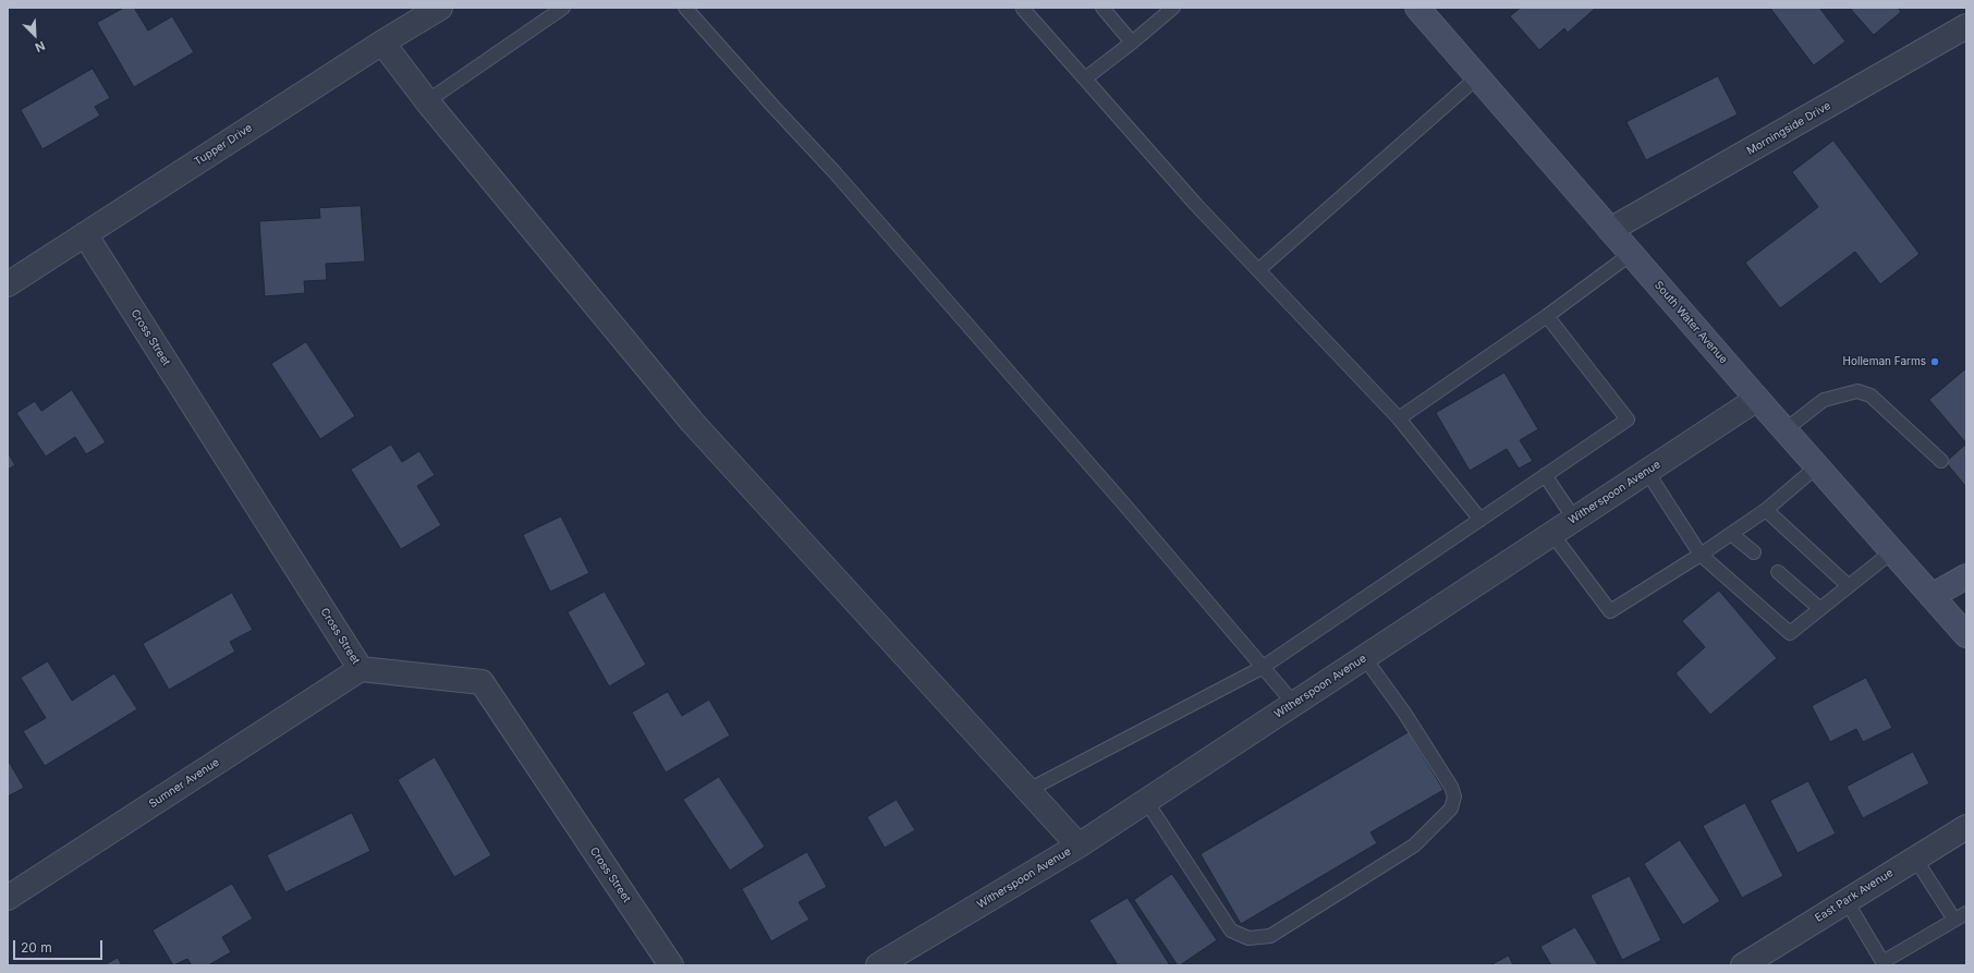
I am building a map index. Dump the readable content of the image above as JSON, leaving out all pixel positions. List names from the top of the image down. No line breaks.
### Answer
{"streets":{"main road":["South Water Avenue"],"street":["Morningside Drive","Tupper Drive","Cross Street","Witherspoon Avenue","Sumner Avenue","East Park Avenue"]},"crossings":[["Morningside Drive","South Water Avenue"],["Tupper Drive","Cross Street"],["South Water Avenue","Witherspoon Avenue"],["Cross Street","Sumner Avenue"]],"places":["Holleman Farms"],"scale_bar":"20 m","north":"bottom right"}
